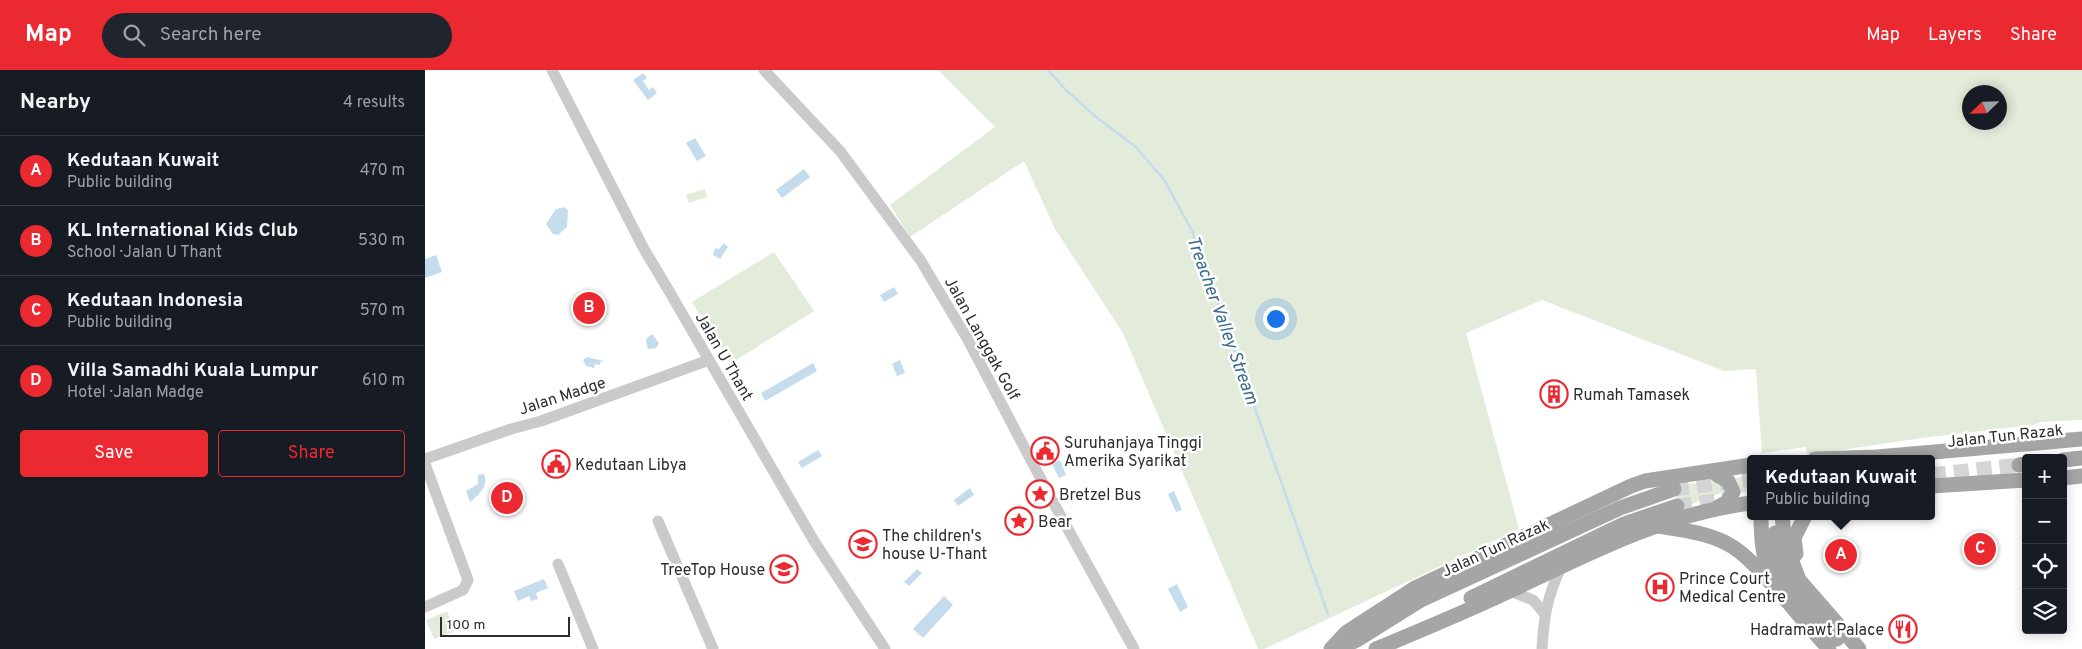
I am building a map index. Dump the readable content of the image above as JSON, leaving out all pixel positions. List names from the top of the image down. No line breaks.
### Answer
{"streets":{"main road":["Jalan Tun Razak"],"street":["Jalan Langgak Golf","Jalan U Thant","Jalan Madge"]},"crossings":[["Jalan U Thant","Jalan Madge"]],"water":["Treacher Valley Stream"],"places":{"building":["Rumah Tamasek"],"public building":["Suruhanjaya Tinggi Amerika Syarikat","Kedutaan Libya"],"place":["Bretzel Bus","Bear"],"school or university":["The children's house U-Thant","TreeTop House"],"hospital":["Prince Court Medical Centre"],"restaurant":["Hadramawt Palace"]},"scale_bar":"100 m","north":"bottom left","page":{"header":"Map","search":"Search here","nav":["Map","Layers","Share"],"heading":["Nearby","4 results"],"list":[{"mark":"A","name":"Kedutaan Kuwait","note":"Public building","value":"470 m"},{"mark":"B","name":"KL International Kids Club","note":"School · Jalan U Thant","value":"530 m"},{"mark":"C","name":"Kedutaan Indonesia","note":"Public building","value":"570 m"},{"mark":"D","name":"Villa Samadhi Kuala Lumpur","note":"Hotel · Jalan Madge","value":"610 m"}],"pins":["B","D","C","A"],"buttons":["Save","Share"],"map_buttons":["+","−"],"popup":["Kedutaan Kuwait","Public building"],"scale":"100 m"}}
